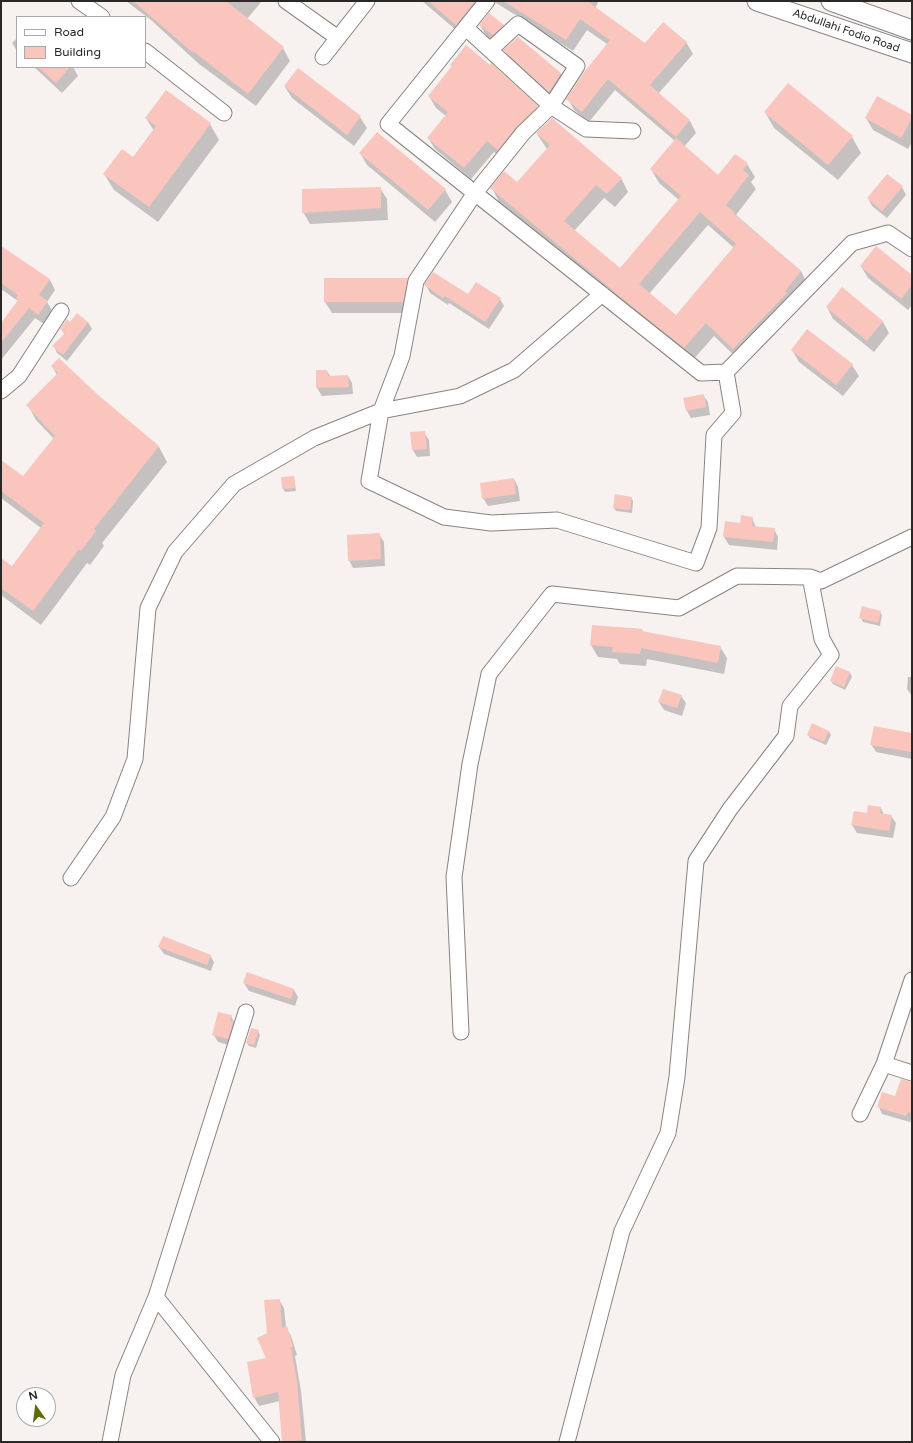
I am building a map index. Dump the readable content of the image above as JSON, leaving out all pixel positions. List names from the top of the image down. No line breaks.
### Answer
{"streets":{"main road":["Abdullahi Fodio Road"]},"legend":["Road","Building"],"north":"top"}
